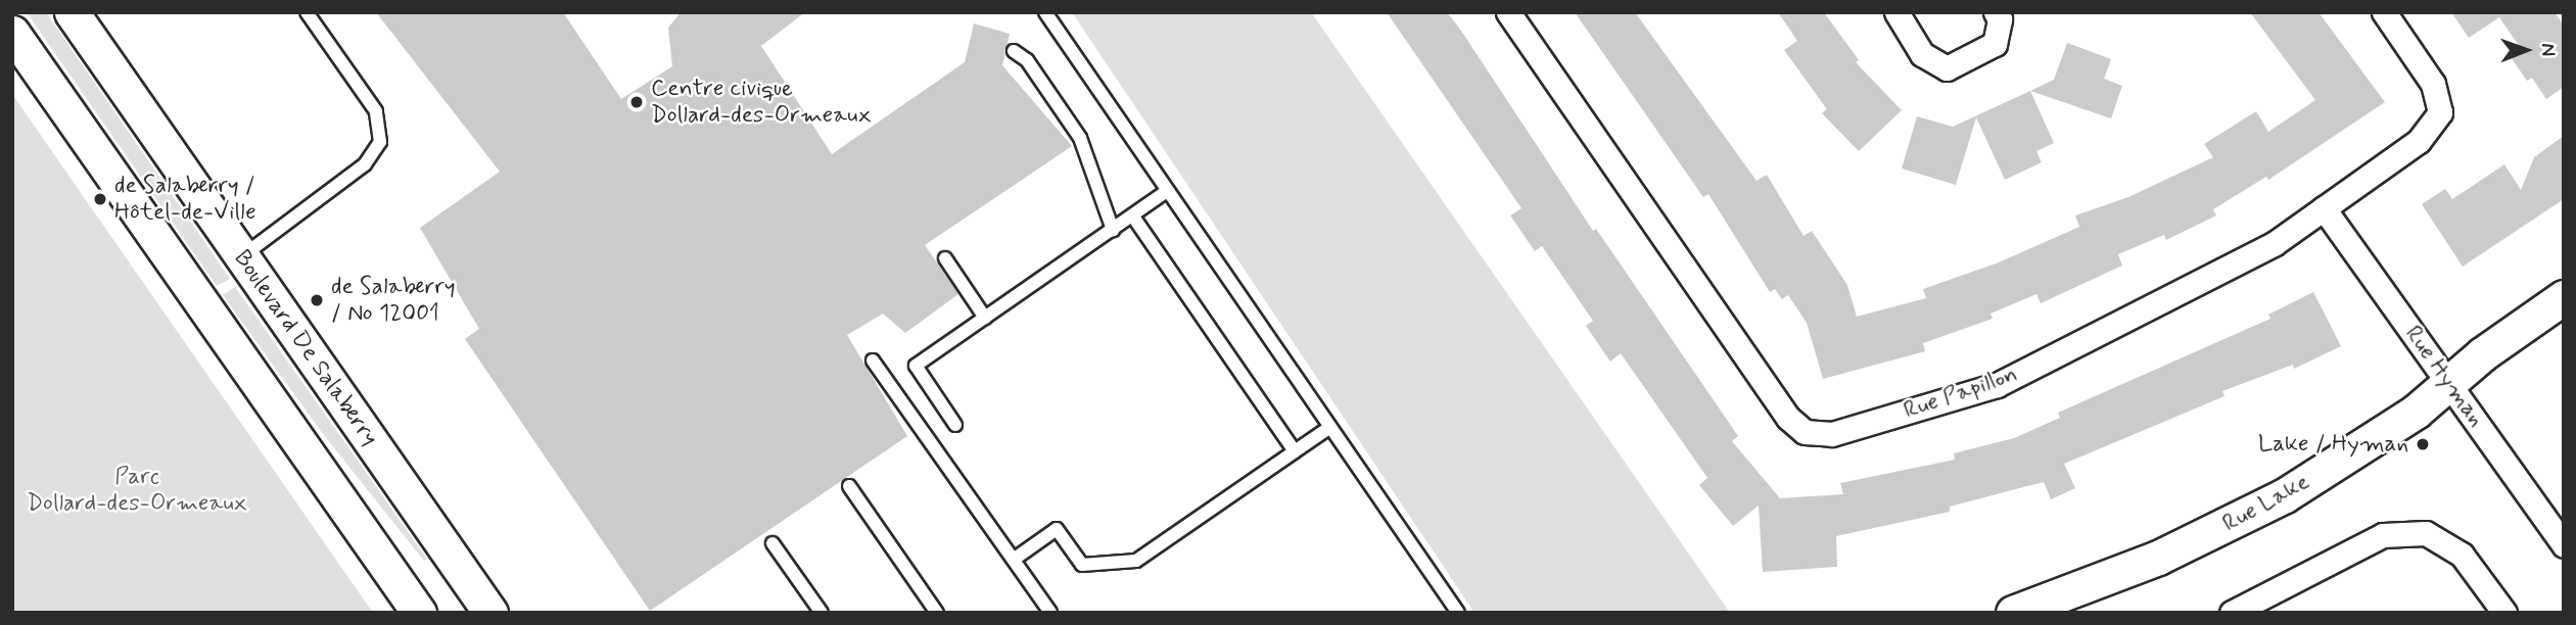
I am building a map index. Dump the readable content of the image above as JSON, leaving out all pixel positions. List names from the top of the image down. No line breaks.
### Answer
{"streets":{"street":["Boulevard De Salaberry","Rue Hyman","Rue Papillon","Rue Lake"]},"crossings":[["Rue Hyman","Rue Papillon"],["Rue Hyman","Rue Lake"]],"parks":["Parc Dollard-des-Ormeaux"],"places":["Centre civique Dollard-des-Ormeaux","de Salaberry / Hôtel-de-Ville","de Salaberry / No 12001","Lake / Hyman"],"north":"right"}
